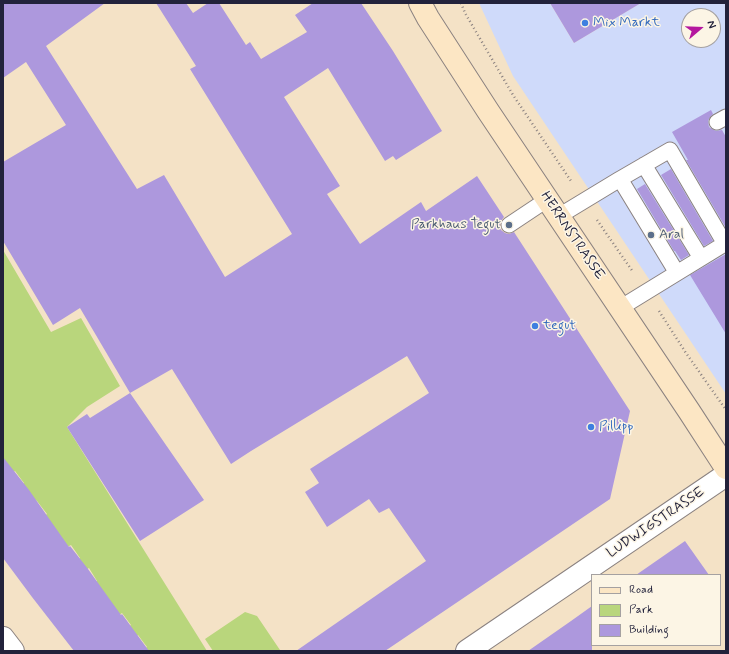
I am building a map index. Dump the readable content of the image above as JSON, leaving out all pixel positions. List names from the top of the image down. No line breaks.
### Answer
{"streets":{"street":["HERRNSTRASSE","LUDWIGSTRASSE"]},"places":["Mix Markt","Parkhaus Tegut","Aral","tegut","Pillipp"],"legend":["Road","Park","Building"],"north":"right"}
